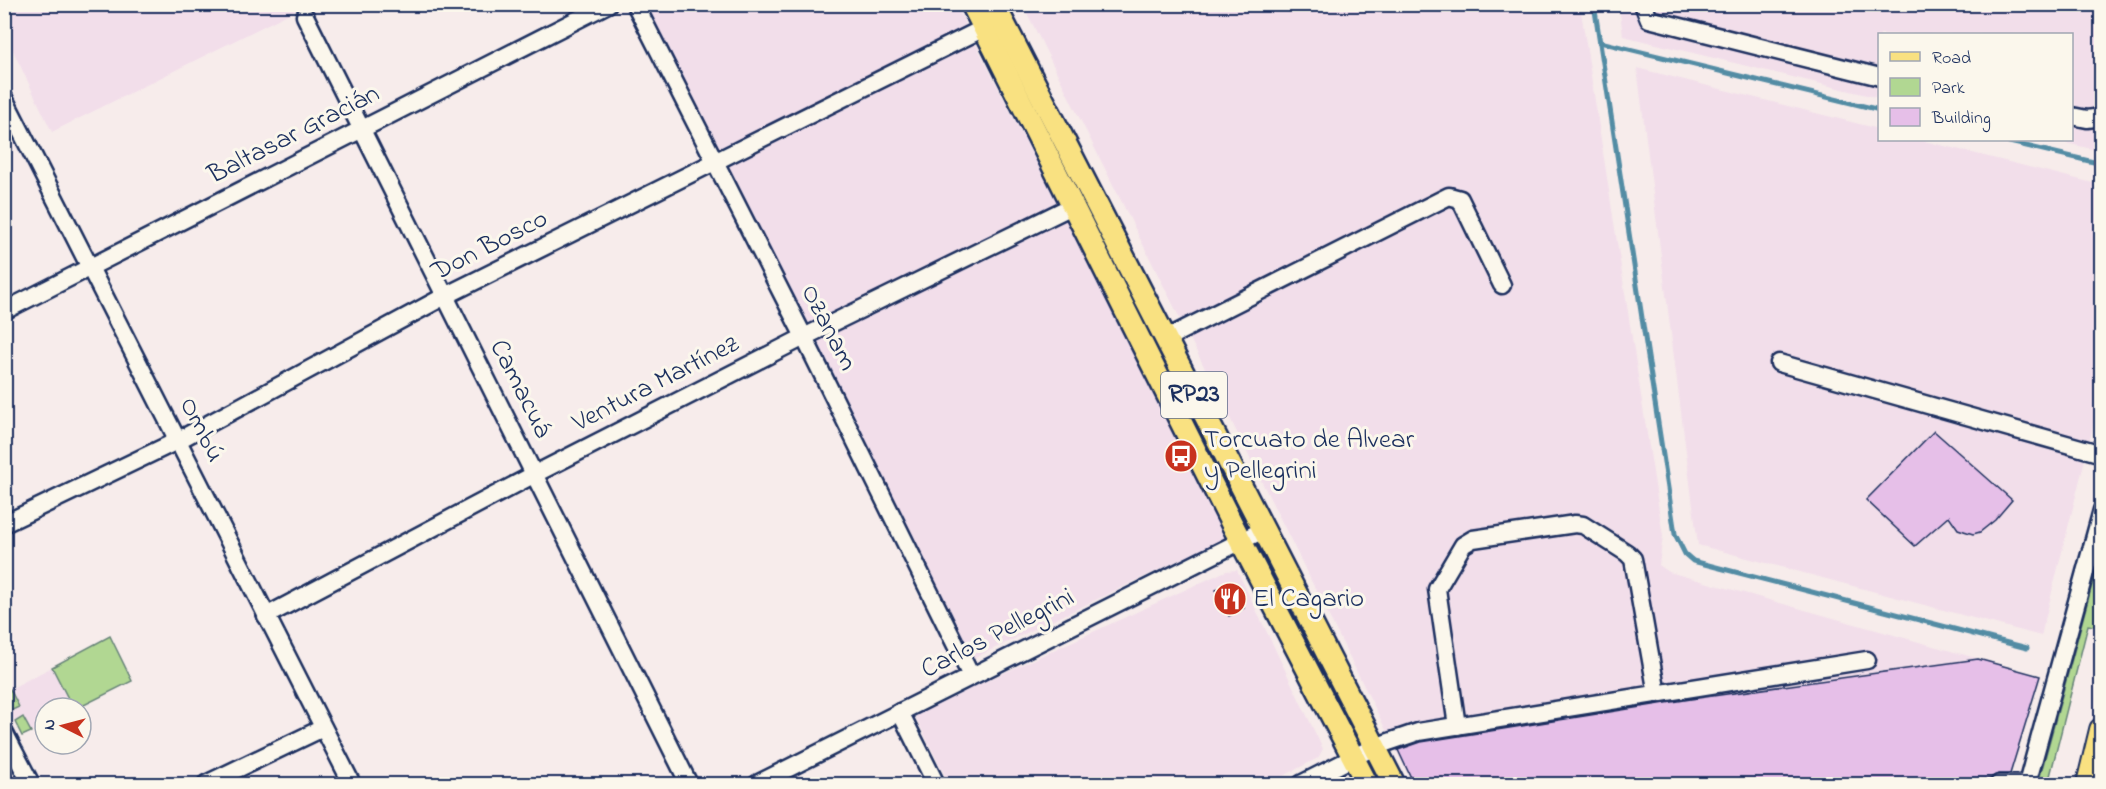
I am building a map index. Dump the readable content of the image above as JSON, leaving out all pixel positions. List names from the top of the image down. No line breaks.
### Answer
{"streets":{"main road":["RP23"],"street":["Baltasar Gracián","Don Bosco","Ozanam","Ventura Martínez","Camacuá","Ombú","Carlos Pellegrini"]},"crossings":[["Baltasar Gracián","Camacuá"],["Baltasar Gracián","Ombú"],["Don Bosco","Ozanam"],["Don Bosco","Camacuá"],["Don Bosco","RP23"],["Don Bosco","Ombú"],["Ozanam","Ventura Martínez"],["Ozanam","Carlos Pellegrini"],["Ventura Martínez","Camacuá"],["Ventura Martínez","RP23"],["Ventura Martínez","Ombú"],["RP23","Carlos Pellegrini"]],"places":{"bus stop":["Torcuato de Alvear y Pellegrini"],"restaurant":["El Cagario"]},"legend":["Road","Park","Building"],"north":"left"}
